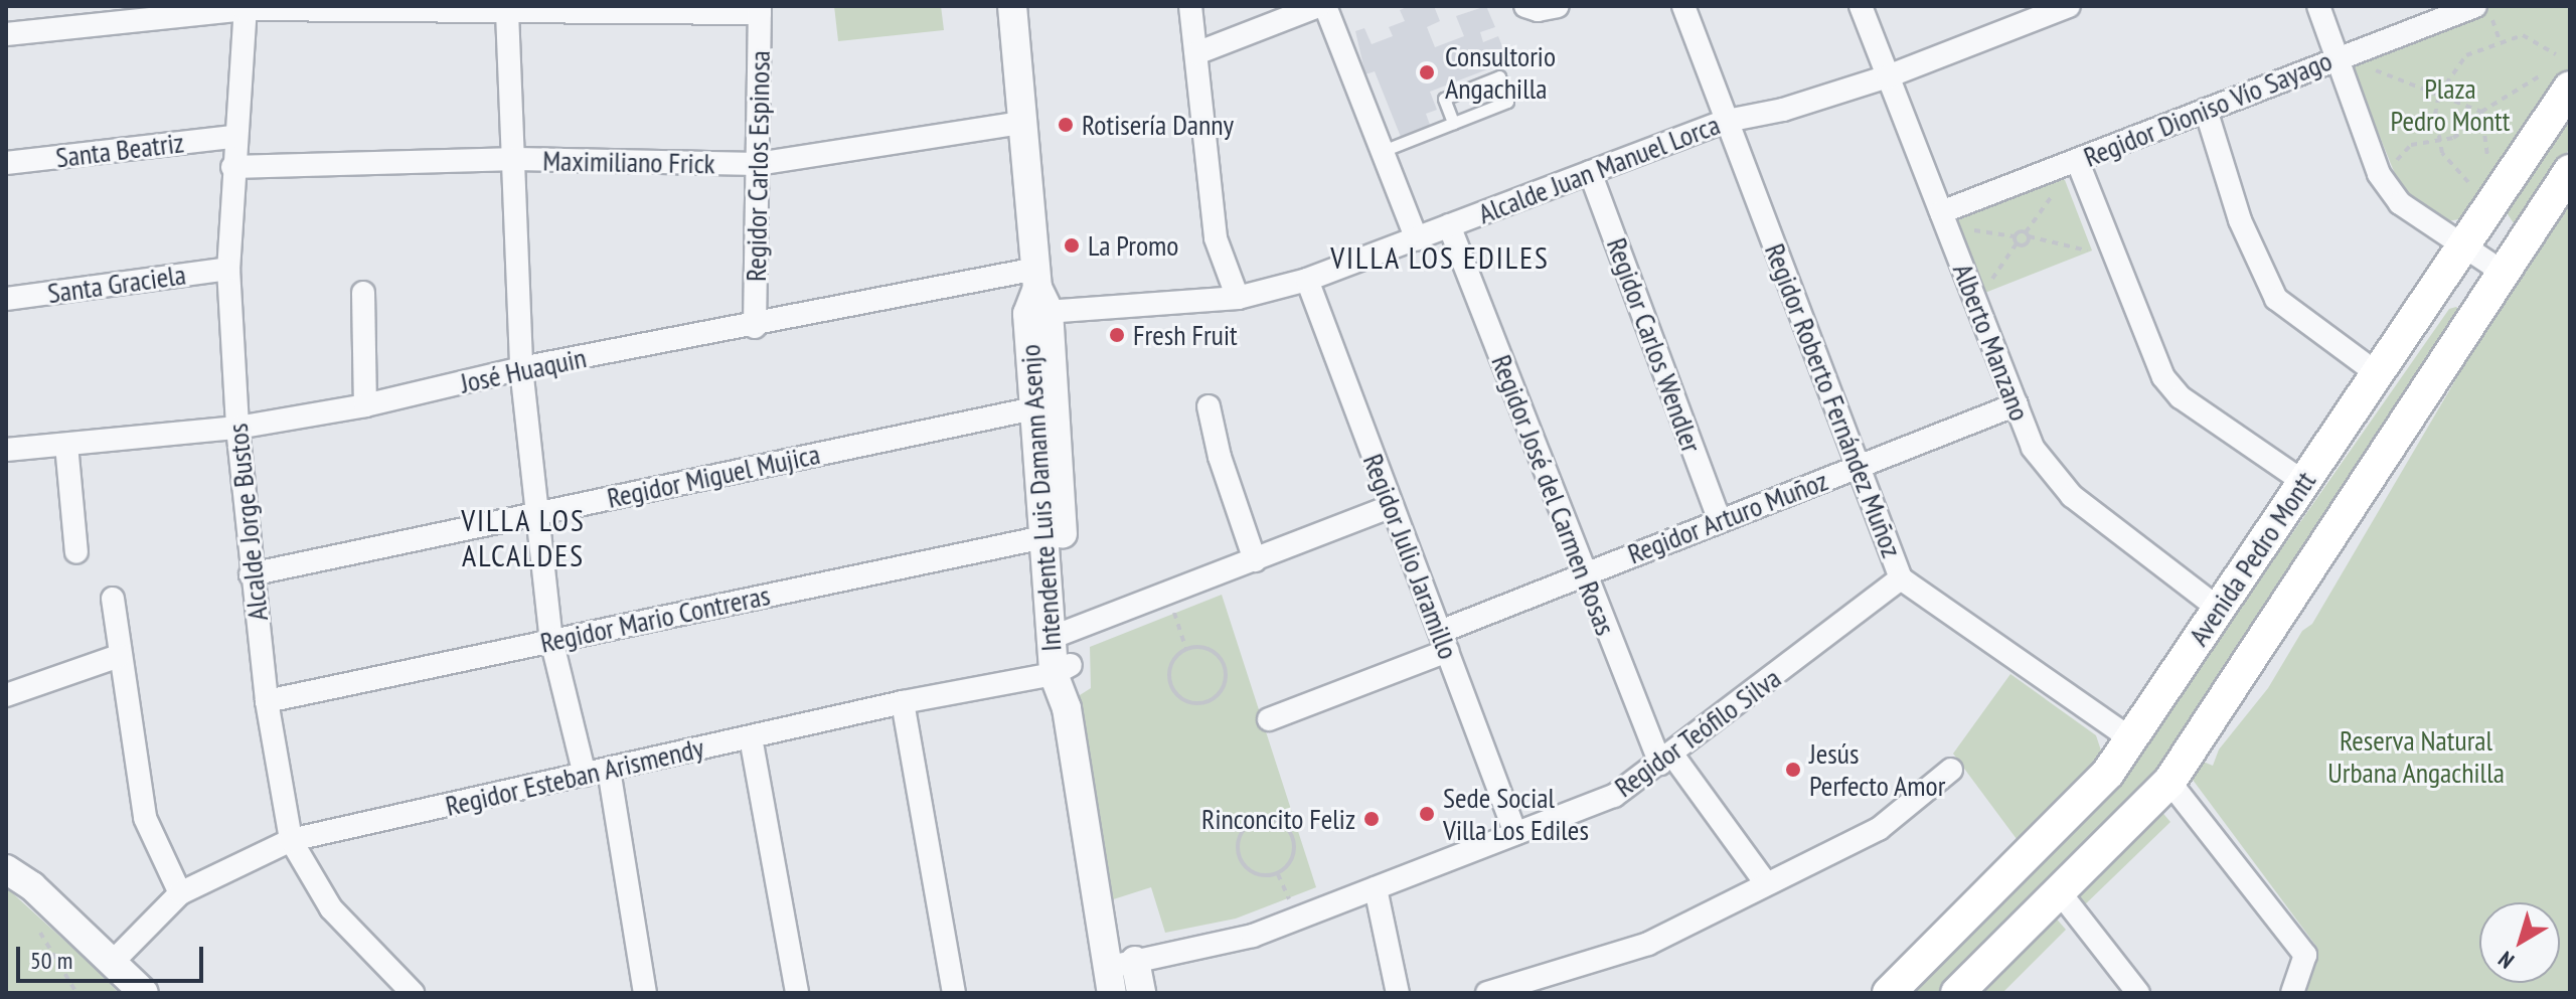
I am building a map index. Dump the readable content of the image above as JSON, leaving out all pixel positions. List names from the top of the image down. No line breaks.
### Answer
{"streets":{"main road":["Avenida Pedro Montt"],"street":["Regidor Dioniso Vío Sayago","Santa Beatriz","Maximiliano Frick","Regidor Carlos Espinosa","Alcalde Juan Manuel Lorca","Santa Graciela","Alberto Manzano","Regidor Carlos Wendler","José Huaquin","Regidor Roberto Fernández Muñoz","Regidor Miguel Mujica","Regidor José del Carmen Rosas","Intendente Luis Damann Asenjo","Regidor Arturo Muñoz","Alcalde Jorge Bustos","Regidor Julio Jaramillo","Regidor Mario Contreras","Regidor Teófilo Silva","Regidor Esteban Arismendy"]},"crossings":[["Regidor Dioniso Vío Sayago","Alberto Manzano"],["Santa Beatriz","Alcalde Jorge Bustos"],["Maximiliano Frick","Regidor Carlos Espinosa"],["Maximiliano Frick","Intendente Luis Damann Asenjo"],["Maximiliano Frick","Alcalde Jorge Bustos"],["Regidor Carlos Espinosa","José Huaquin"],["Alcalde Juan Manuel Lorca","Alberto Manzano"],["Alcalde Juan Manuel Lorca","Regidor Carlos Wendler"],["Alcalde Juan Manuel Lorca","José Huaquin"],["Alcalde Juan Manuel Lorca","Regidor Roberto Fernández Muñoz"],["Alcalde Juan Manuel Lorca","Regidor José del Carmen Rosas"],["Alcalde Juan Manuel Lorca","Intendente Luis Damann Asenjo"],["Alcalde Juan Manuel Lorca","Regidor Julio Jaramillo"],["Santa Graciela","Alcalde Jorge Bustos"],["Alberto Manzano","Regidor Arturo Muñoz"],["Alberto Manzano","Avenida Pedro Montt"],["Regidor Carlos Wendler","Regidor Arturo Muñoz"],["José Huaquin","Intendente Luis Damann Asenjo"],["José Huaquin","Alcalde Jorge Bustos"],["Regidor Roberto Fernández Muñoz","Regidor Arturo Muñoz"],["Regidor Roberto Fernández Muñoz","Avenida Pedro Montt"],["Regidor Roberto Fernández Muñoz","Regidor Teófilo Silva"],["Regidor Miguel Mujica","Intendente Luis Damann Asenjo"],["Regidor Miguel Mujica","Alcalde Jorge Bustos"],["Regidor José del Carmen Rosas","Regidor Arturo Muñoz"],["Regidor José del Carmen Rosas","Regidor Teófilo Silva"],["Intendente Luis Damann Asenjo","Regidor Mario Contreras"],["Intendente Luis Damann Asenjo","Regidor Teófilo Silva"],["Intendente Luis Damann Asenjo","Regidor Esteban Arismendy"],["Regidor Arturo Muñoz","Regidor Julio Jaramillo"],["Alcalde Jorge Bustos","Regidor Mario Contreras"],["Alcalde Jorge Bustos","Regidor Esteban Arismendy"],["Regidor Julio Jaramillo","Regidor Teófilo Silva"]],"districts":["VILLA LOS EDILES","VILLA LOS ALCALDES"],"parks":["Plaza Pedro Montt","Reserva Natural Urbana Angachilla"],"places":["Consultorio Angachilla","Rotisería Danny","La Promo","Fresh Fruit","Jesús Perfecto Amor","Sede Social Villa Los Ediles","Rinconcito Feliz"],"scale_bar":"50 m","north":"bottom left"}
